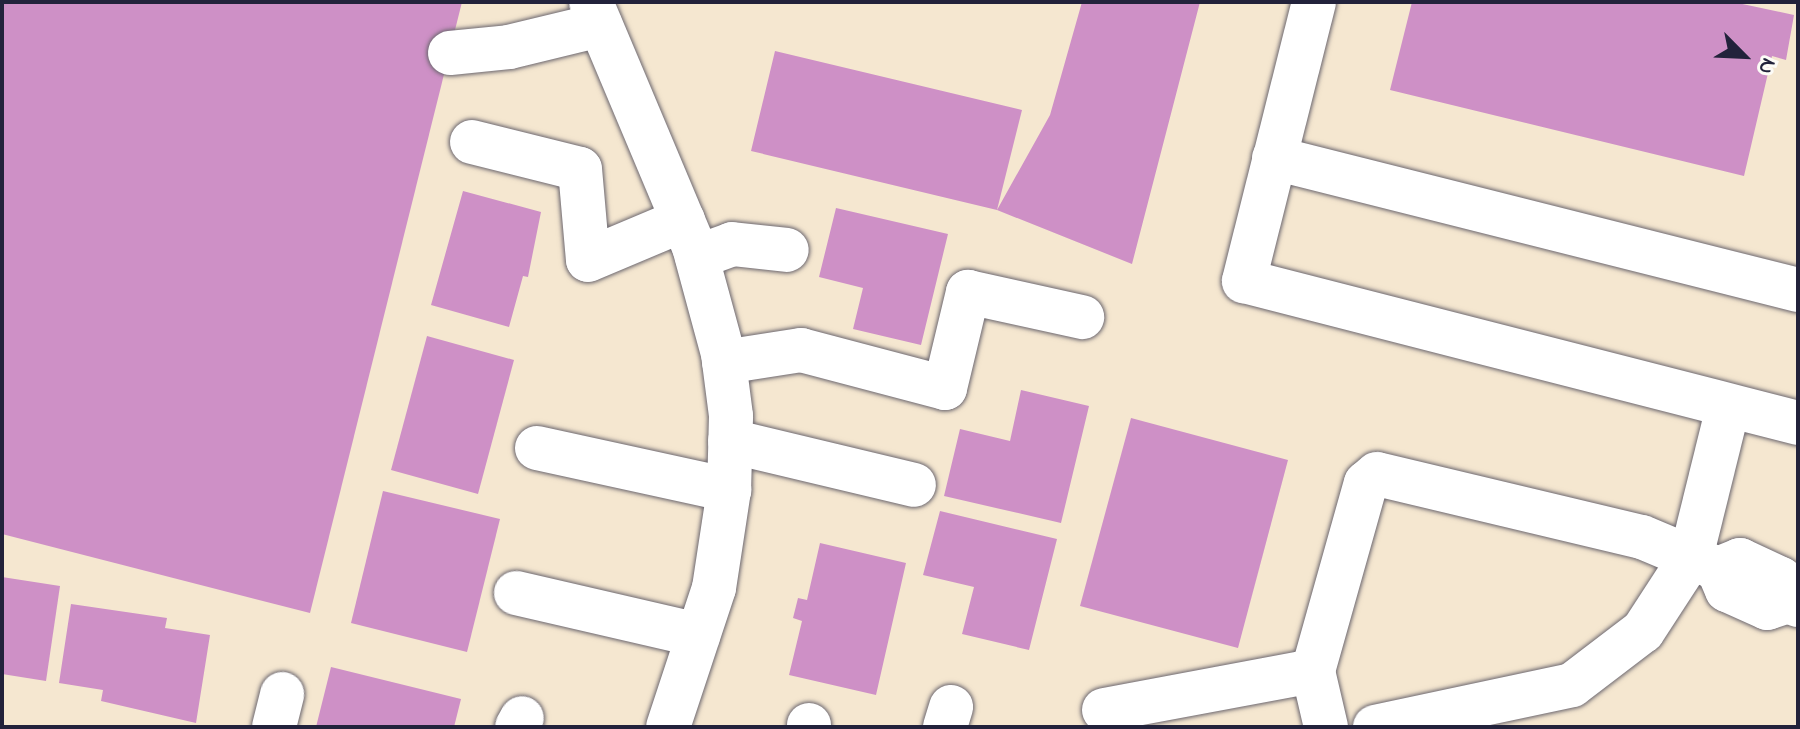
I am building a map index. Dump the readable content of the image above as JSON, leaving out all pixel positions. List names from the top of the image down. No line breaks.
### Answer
{"north":"bottom right"}
